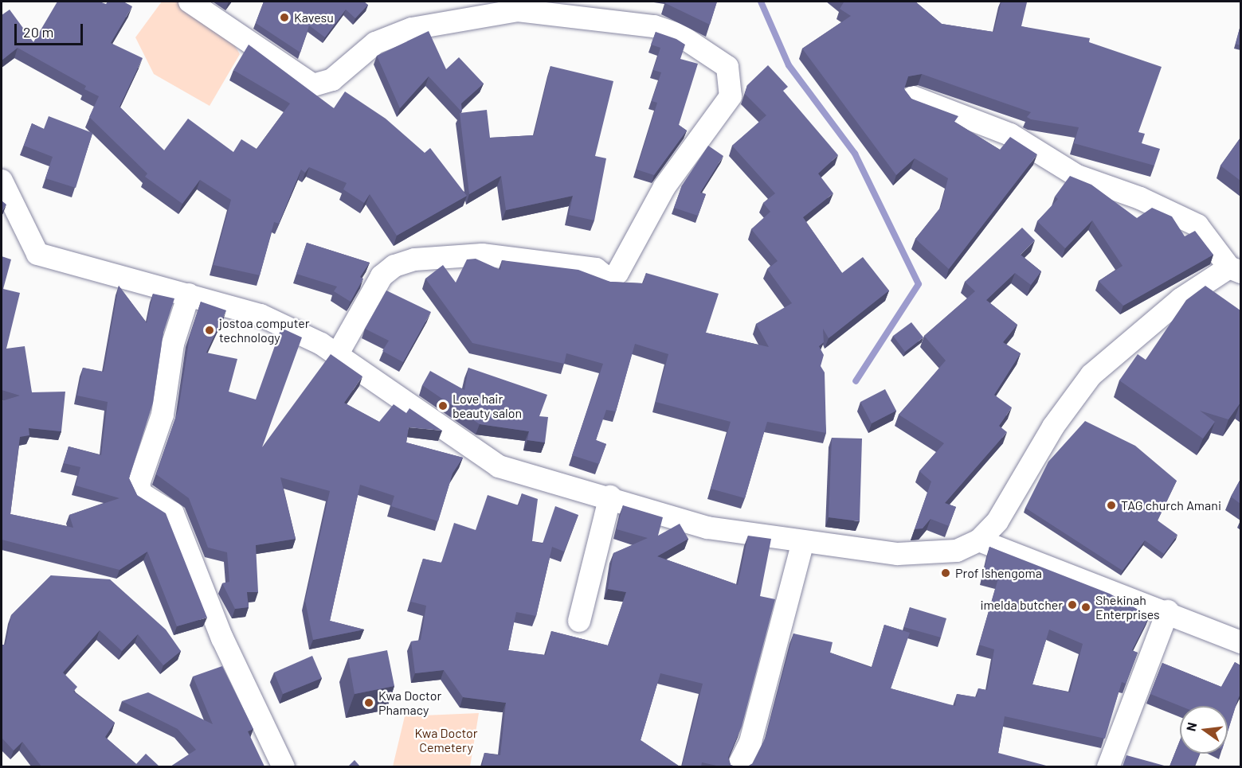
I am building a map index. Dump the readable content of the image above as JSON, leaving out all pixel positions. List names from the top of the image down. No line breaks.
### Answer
{"parks":["Kwa Doctor Cemetery"],"places":["Kavesu","jostoa computer technology","Love hair beauty salon","TAG church Amani","Prof Ishengoma","imelda butcher","Shekinah Enterprises","Kwa Doctor Phamacy"],"scale_bar":"20 m","north":"left"}
